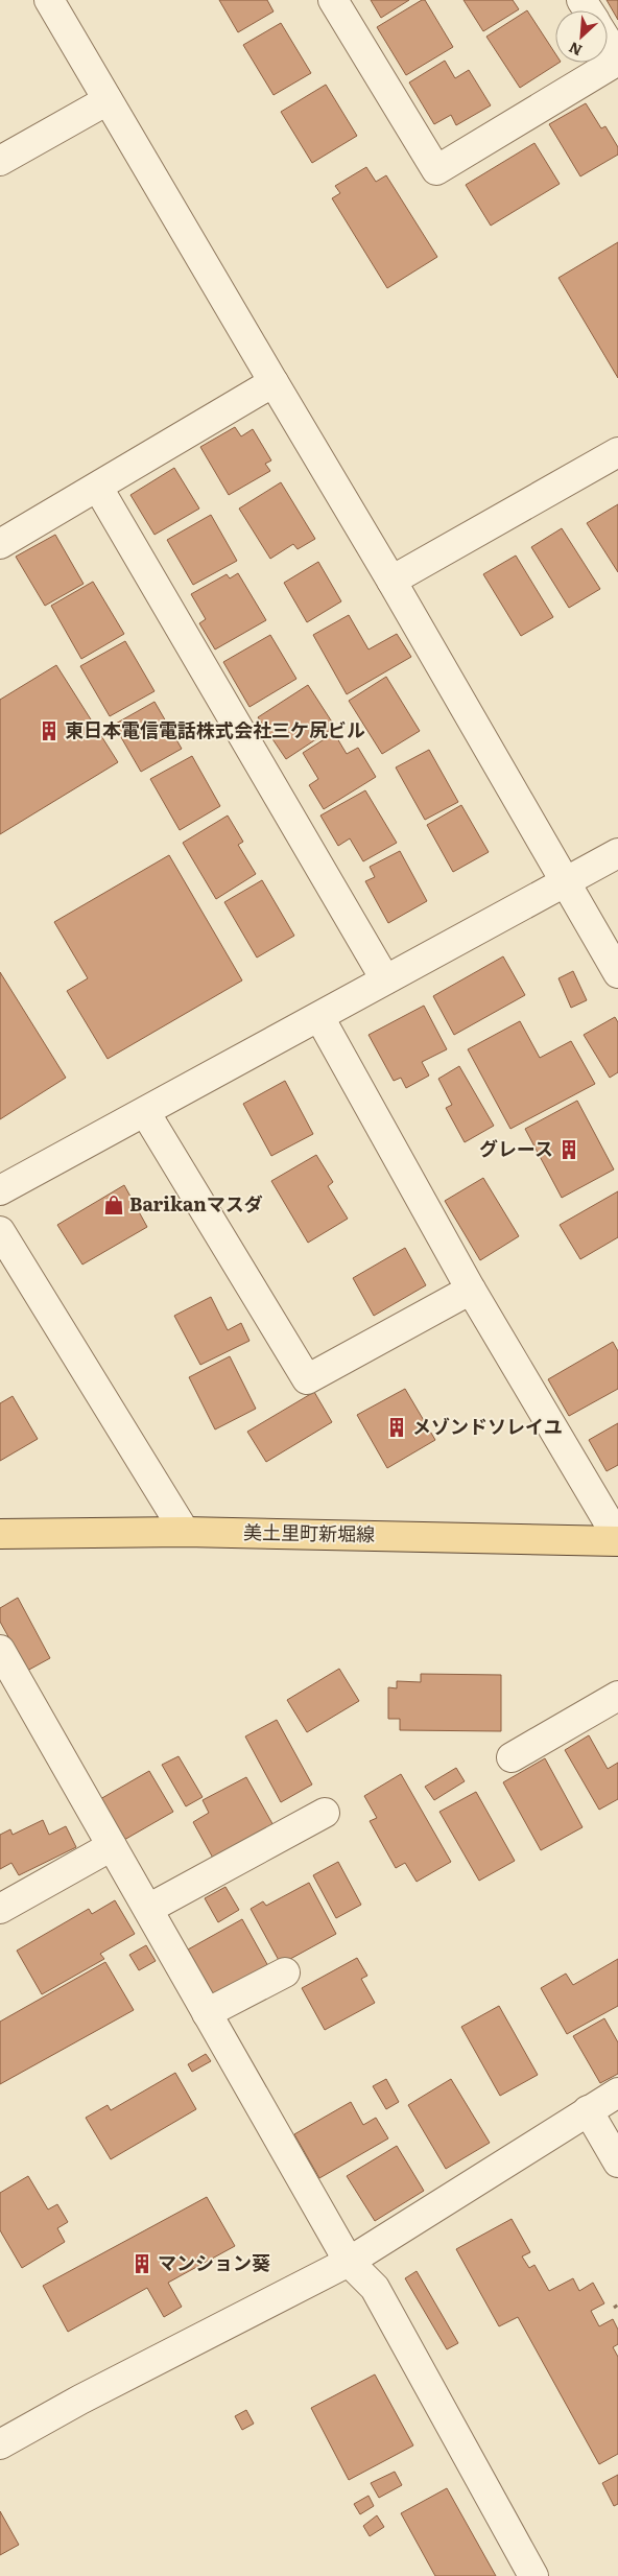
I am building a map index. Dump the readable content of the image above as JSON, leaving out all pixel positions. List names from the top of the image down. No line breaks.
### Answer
{"streets":{"main road":["美土里町新堀線"]},"places":{"building":["東日本電信電話株式会社三ケ尻ビル","グレース","メゾンドソレイユ","マンション葵"],"shop":["Barikanマスダ"]},"north":"bottom left"}
